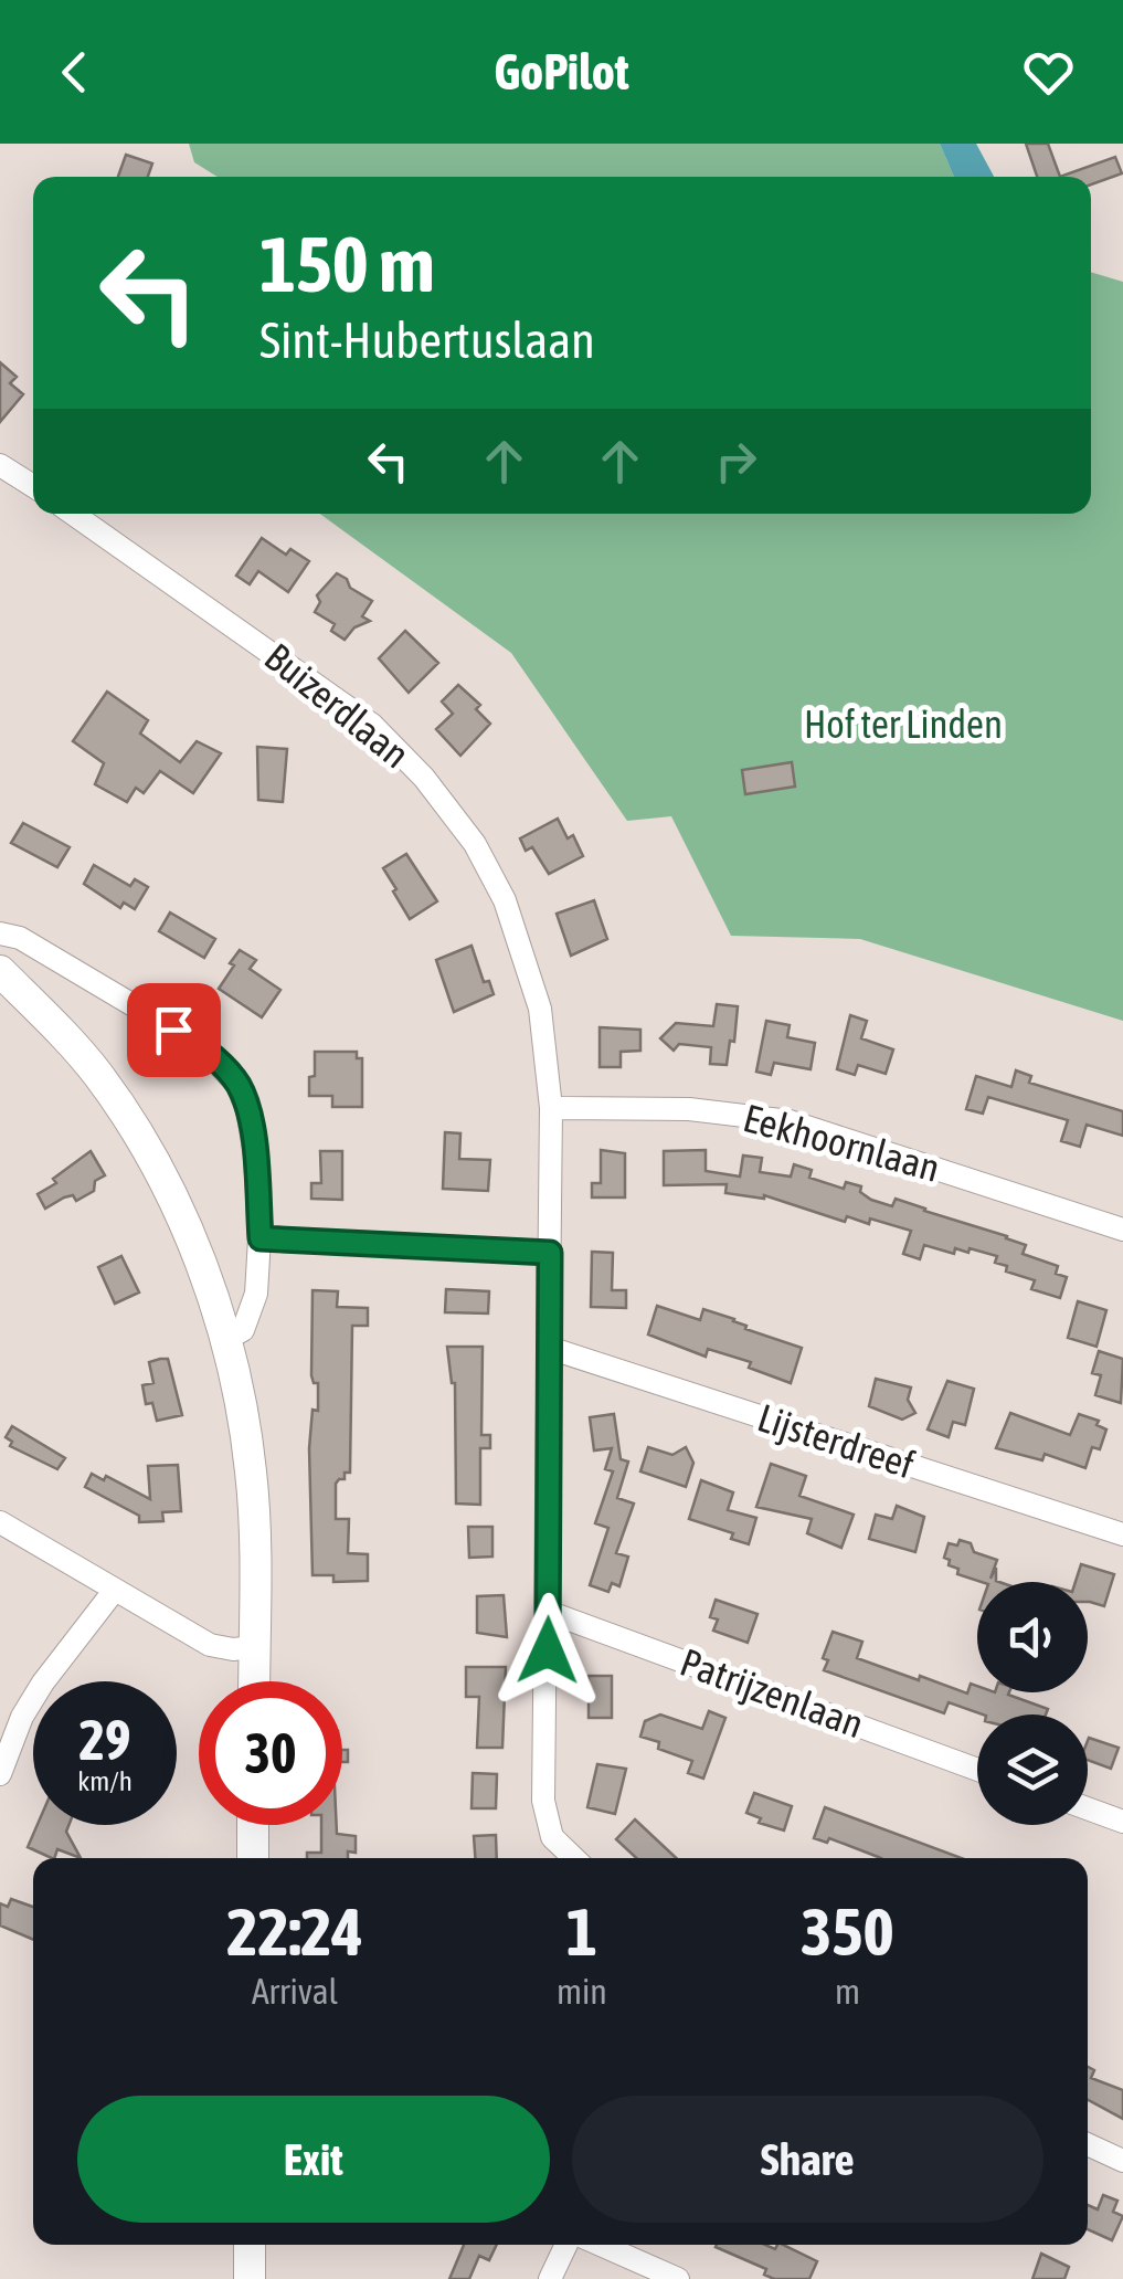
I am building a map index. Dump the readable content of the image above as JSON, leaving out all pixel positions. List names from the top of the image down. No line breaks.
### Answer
{"streets":{"street":["Buizerdlaan","Eekhoornlaan","Lijsterdreef","Patrijzenlaan"]},"crossings":[["Buizerdlaan","Eekhoornlaan"],["Buizerdlaan","Lijsterdreef"],["Buizerdlaan","Patrijzenlaan"]],"parks":["Hof ter Linden"],"page":{"header":"GoPilot","turn":["150 m","Sint-Hubertuslaan"],"speed":"29 km/h","limit":"30","eta":["22:24","Arrival","1","min","350","m"],"buttons":["Exit","Share"]}}
